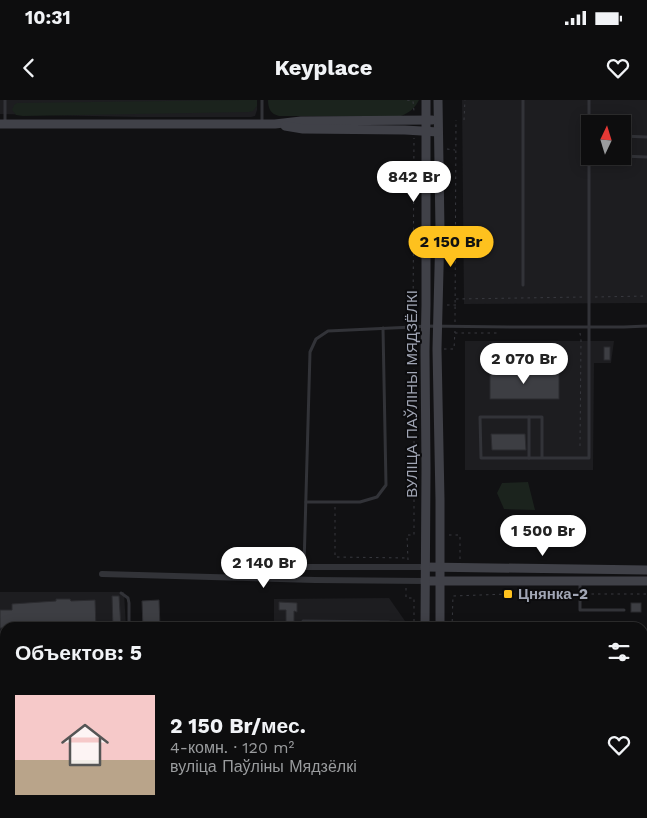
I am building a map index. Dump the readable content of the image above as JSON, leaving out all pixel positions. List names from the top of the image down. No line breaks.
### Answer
{"streets":{"street":["ВУЛІЦА ПАЎЛІНЫ МЯДЗЁЛКІ"]},"places":{"transit":["Цнянка-2"]},"north":"top","page":{"status":"10:31","header":"Keyplace","price":["842 Br","2 150 Br","2 070 Br","1 500 Br","2 140 Br"],"heading":"Объектов: 5","list":[{"name":"2 150 Br/мес.","note":"4-комн. · 120 m² · вуліца Паўліны Мядзёлкі"}]}}
